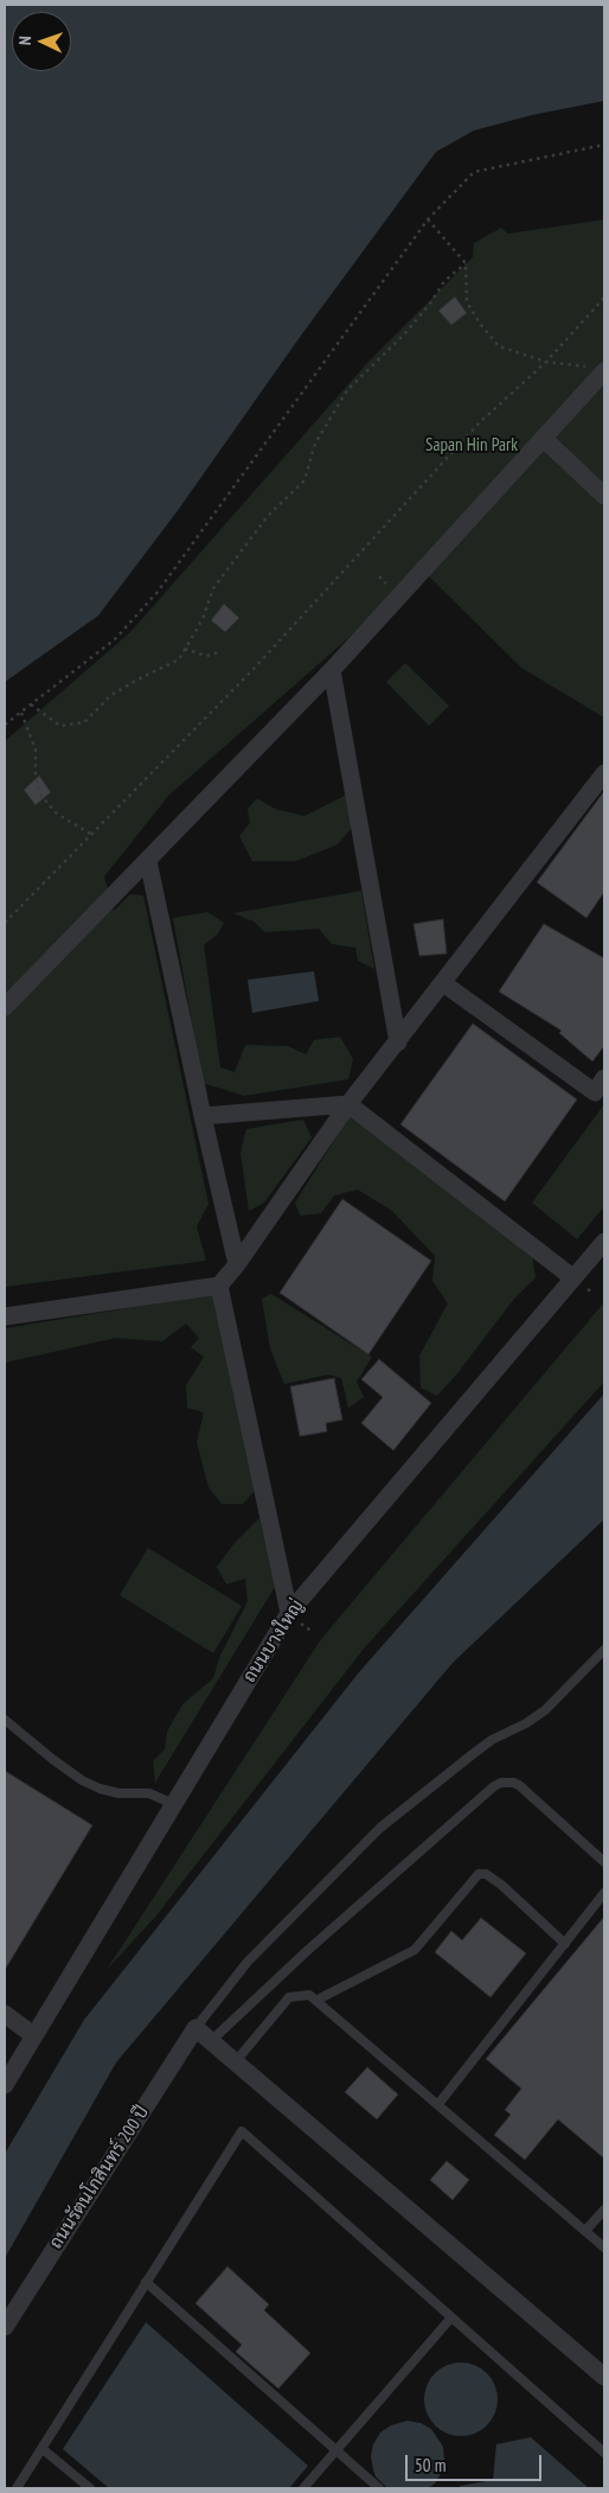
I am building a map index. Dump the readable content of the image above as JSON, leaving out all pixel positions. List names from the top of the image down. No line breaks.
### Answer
{"streets":{"street":["ถนนบางใหญ่","ถนนรัตนโกสินทร์ 200 ปี"]},"parks":["Sapan Hin Park"],"scale_bar":"50 m","north":"left"}
